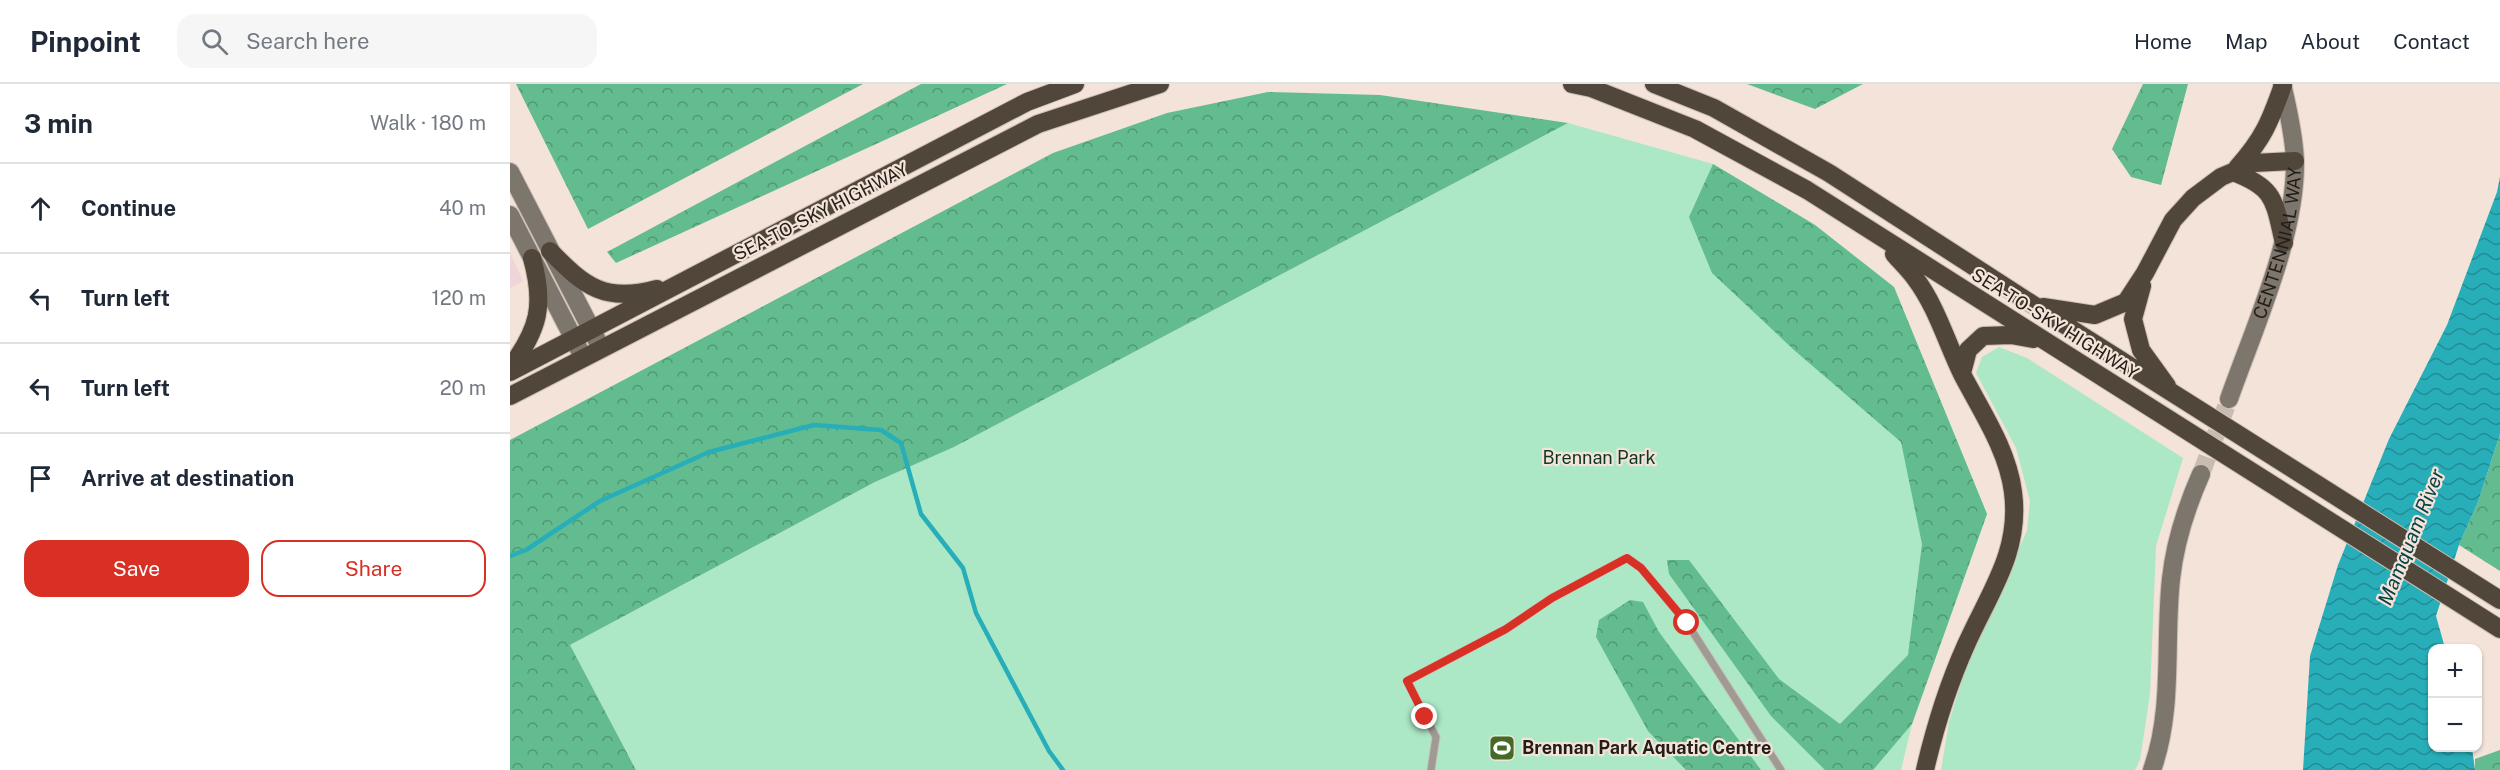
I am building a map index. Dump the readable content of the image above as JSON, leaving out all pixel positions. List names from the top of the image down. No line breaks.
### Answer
{"streets":{"highway":["SEA-TO-SKY HIGHWAY"],"street":["CENTENNIAL WAY"]},"water":["Mamquam River"],"parks":["Brennan Park"],"places":{"sports":["Brennan Park Aquatic Centre"]},"page":{"header":"Pinpoint","search":"Search here","nav":["Home","Map","About","Contact"],"heading":["3 min","Walk · 180 m"],"list":[["Continue","40 m"],["Turn left","120 m"],["Turn left","20 m"],"Arrive at destination"],"buttons":["Save","Share"],"map_buttons":["+","−"]}}
